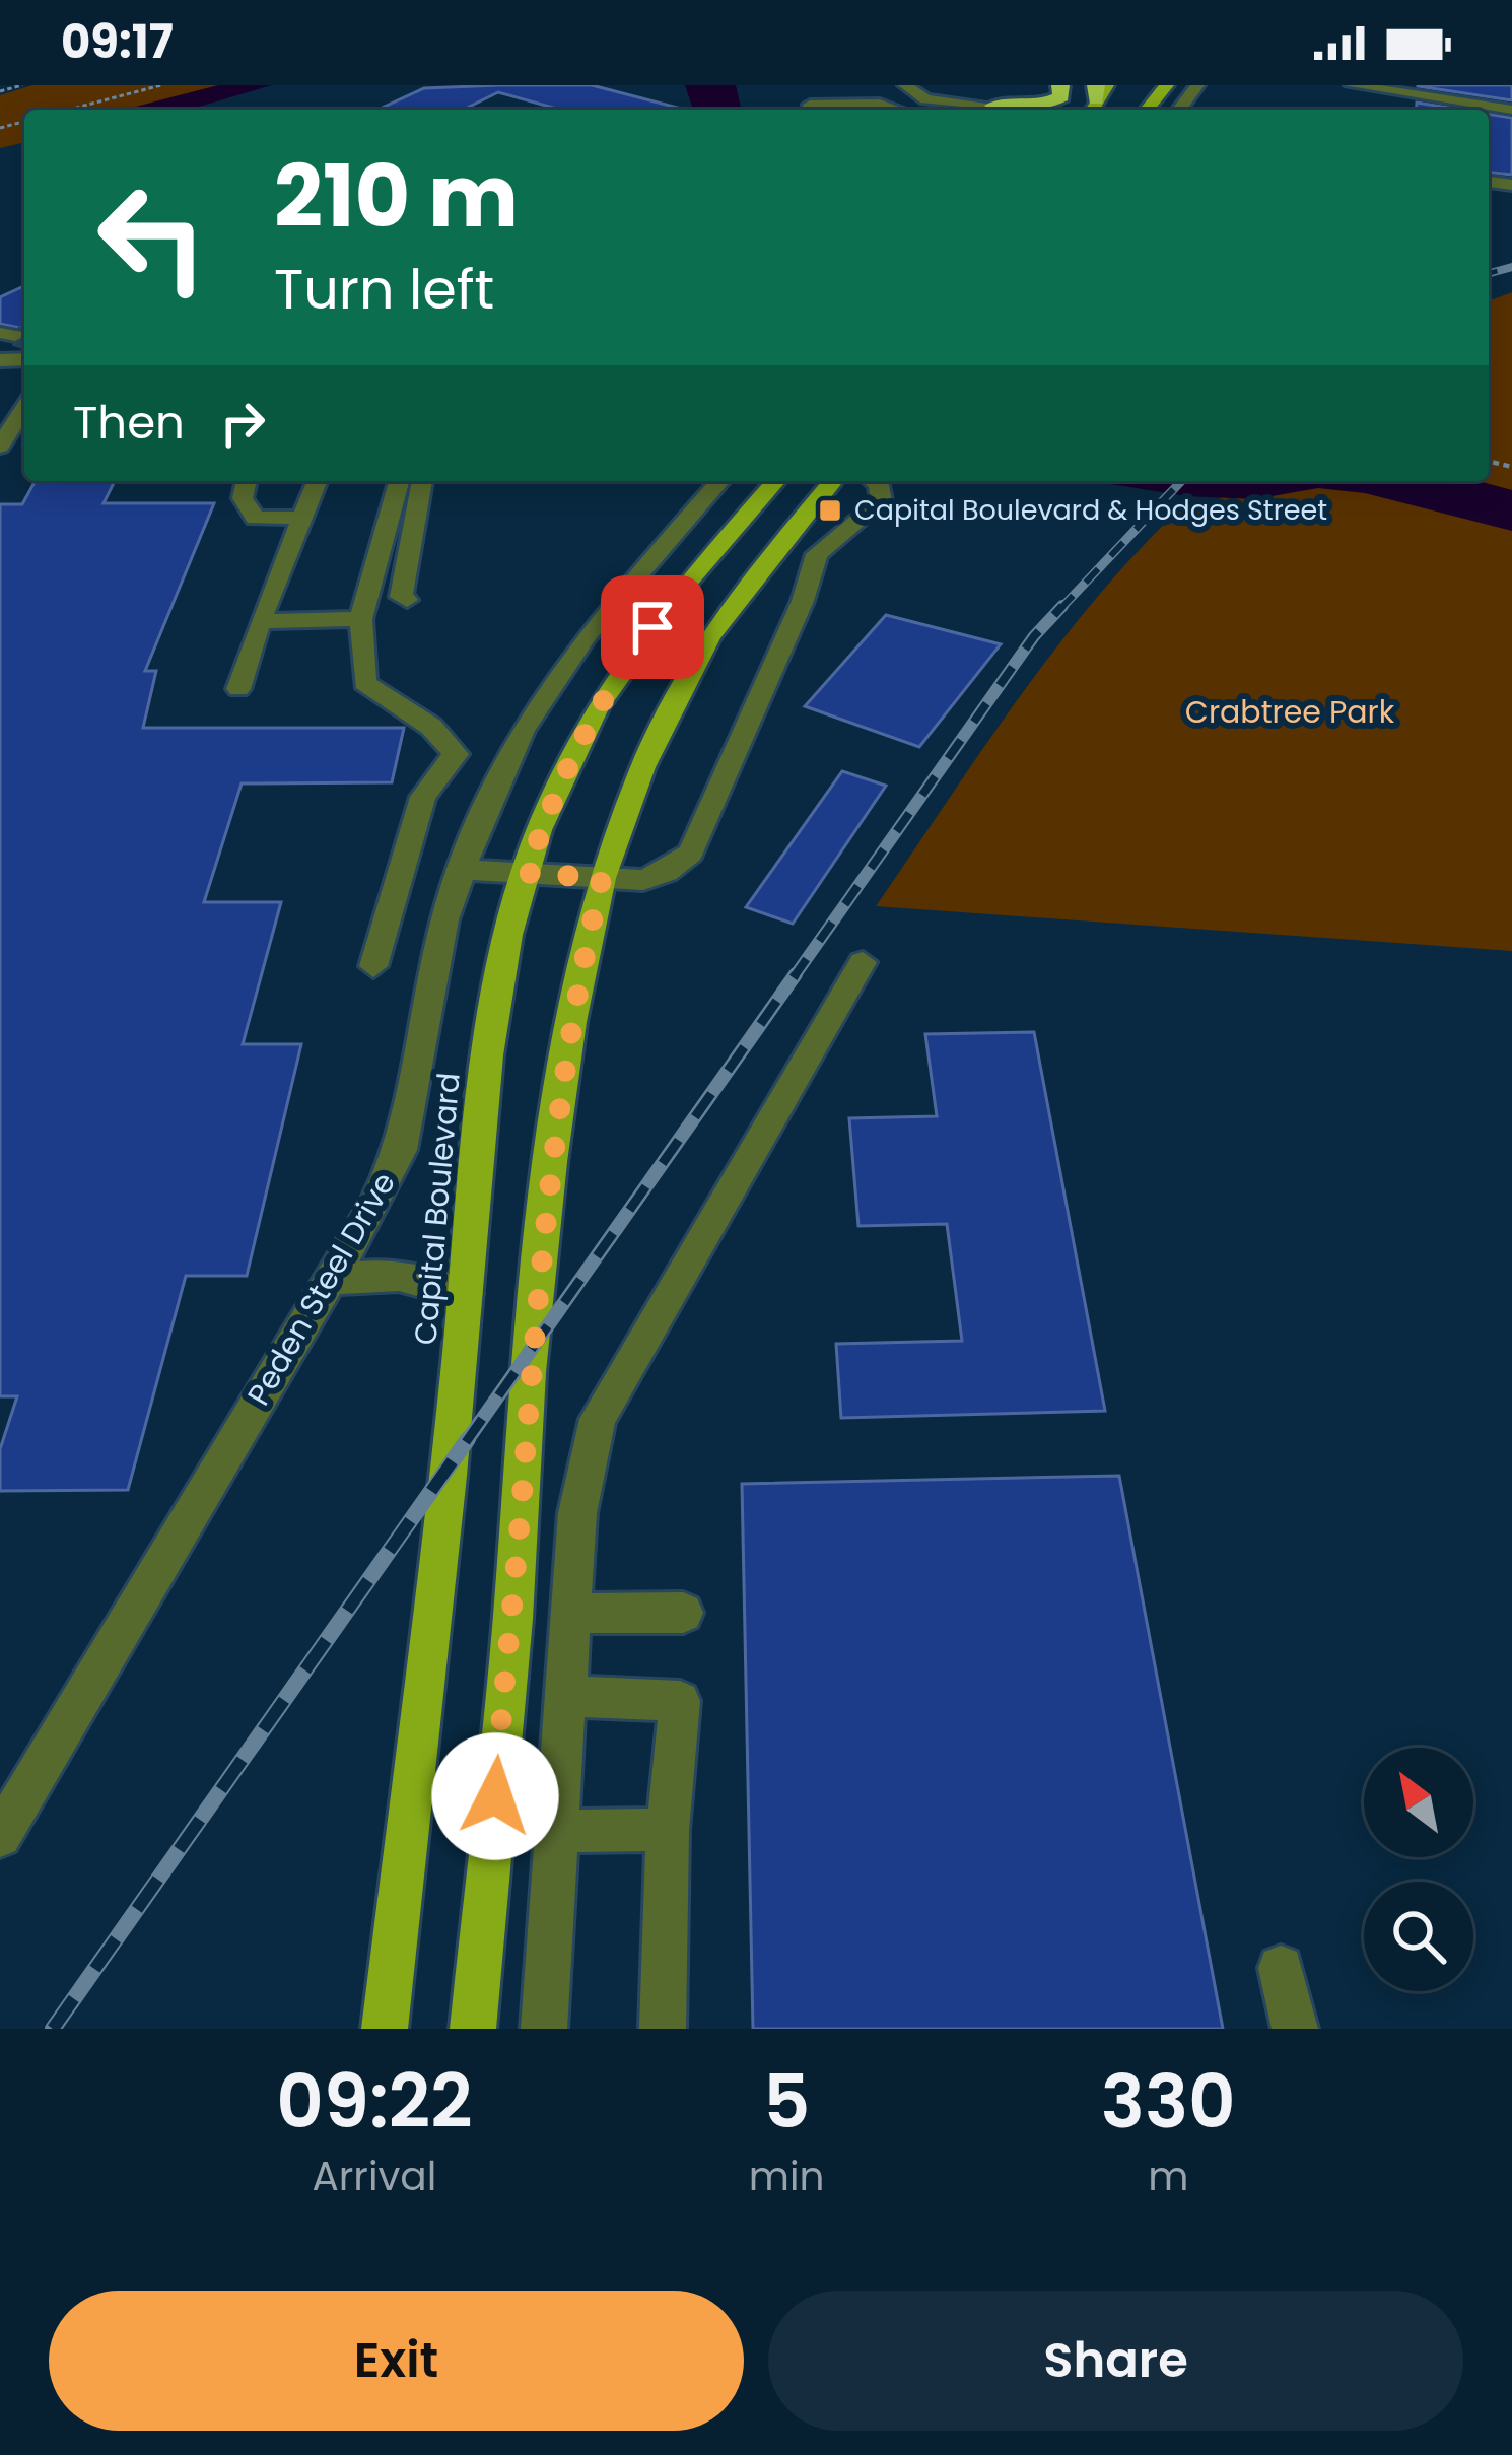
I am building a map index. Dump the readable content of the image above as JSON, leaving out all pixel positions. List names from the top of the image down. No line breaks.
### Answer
{"streets":{"main road":["Capital Boulevard"],"street":["Peden Steel Drive"]},"parks":["Crabtree Park"],"places":{"transit":["Capital Boulevard & Hodges Street"]},"north":"top left","page":{"status":"09:17","turn":["210 m","Turn left"],"then":"Then","eta":["09:22","Arrival","5","min","330","m"],"buttons":["Exit","Share"]}}
